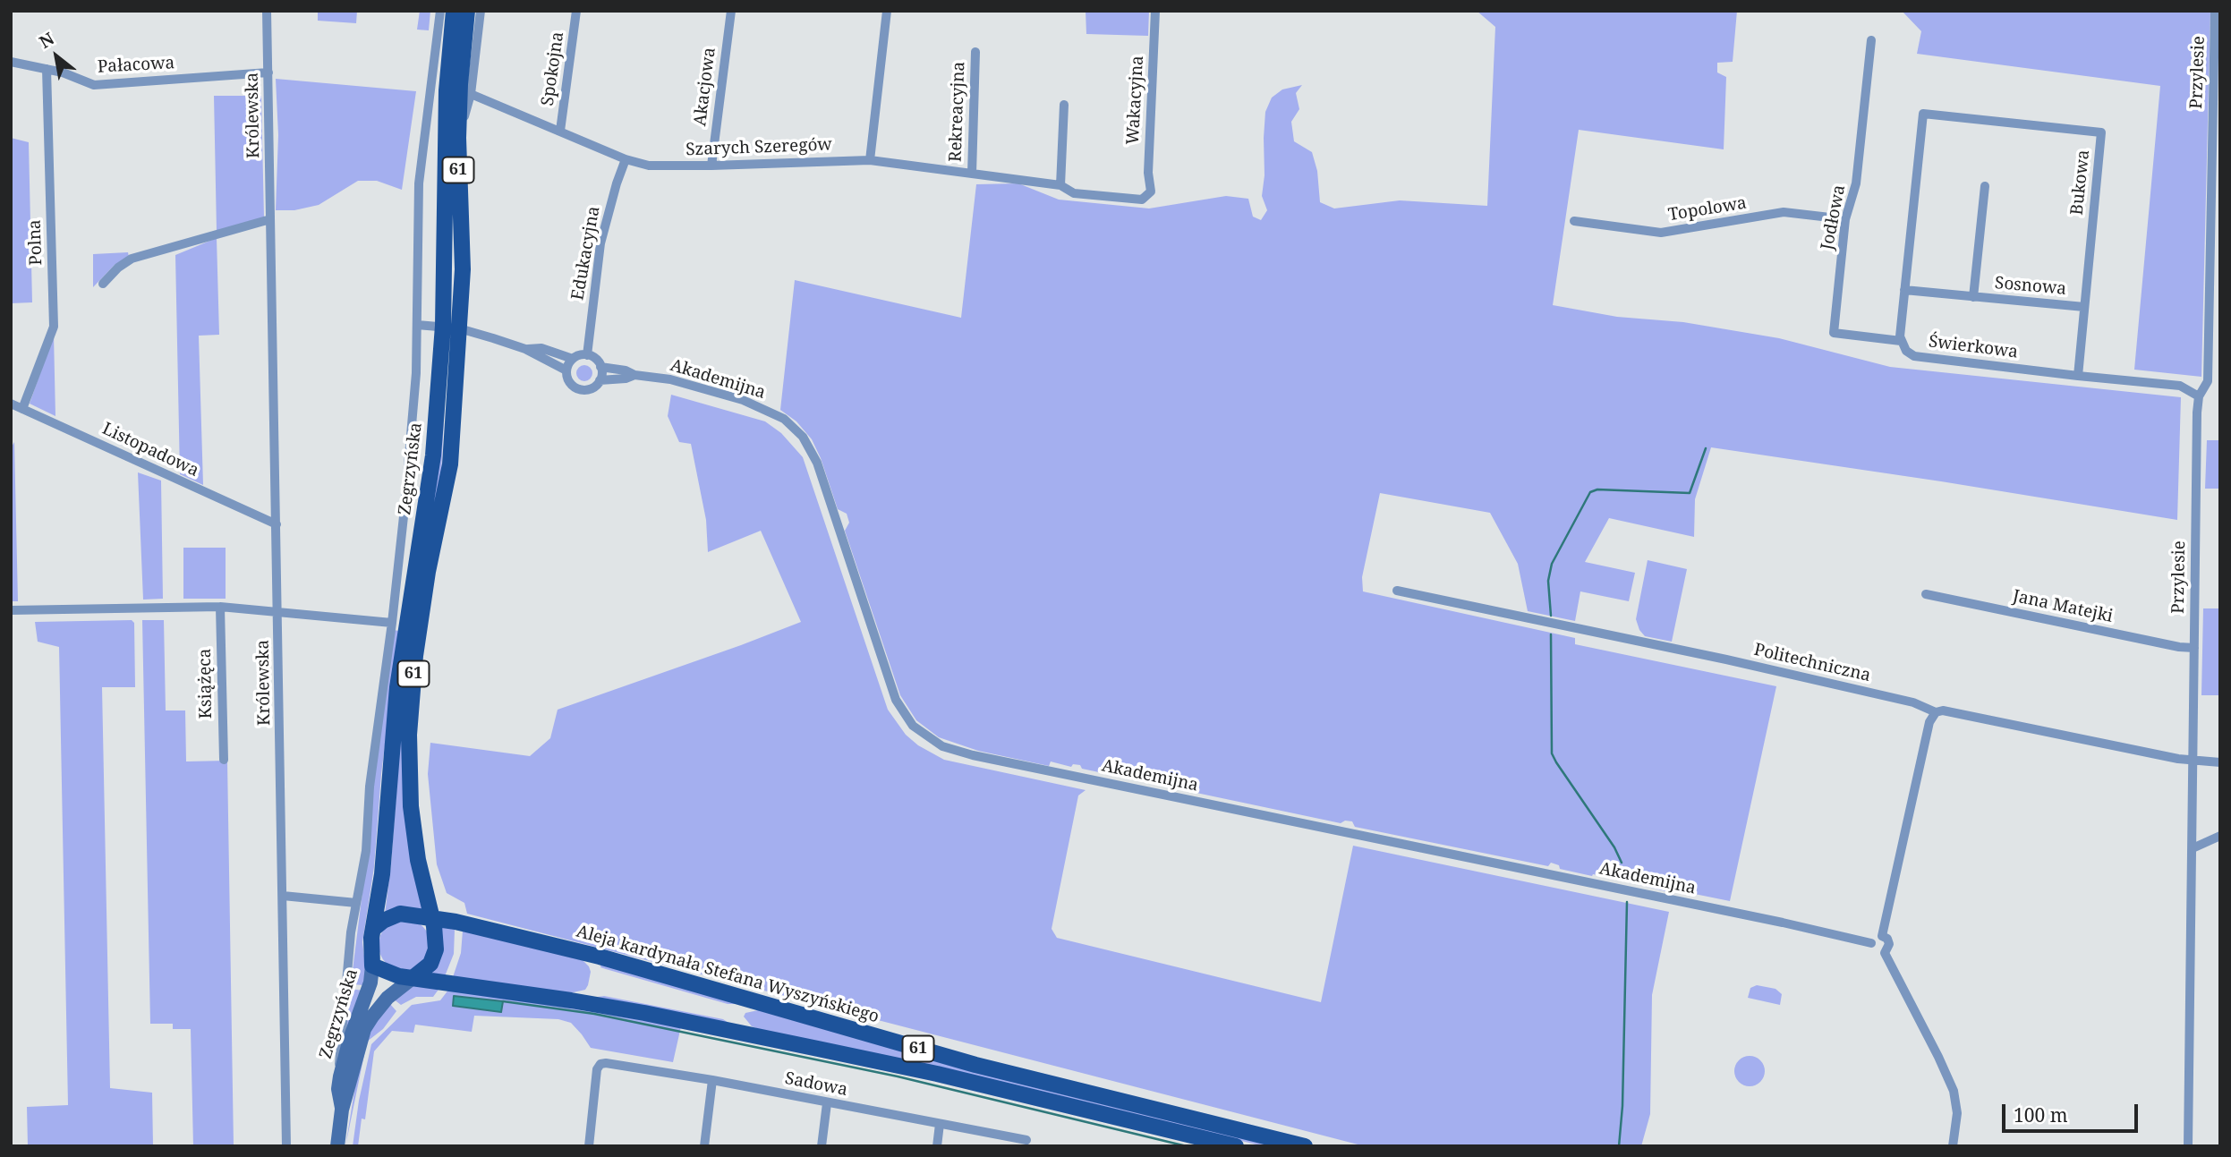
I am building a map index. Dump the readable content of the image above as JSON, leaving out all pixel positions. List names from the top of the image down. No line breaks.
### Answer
{"streets":{"main road":["61","Zegrzyńska","Aleja kardynała Stefana Wyszyńskiego"],"street":["Pałacowa","Spokojna","Przylesie","Akacjowa","Wakacyjna","Rekreacyjna","Królewska","Szarych Szeregów","Bukowa","Topolowa","Jodłowa","Polna","Edukacyjna","Sosnowa","Świerkowa","Akademijna","Listopadowa","Jana Matejki","Politechniczna","Książęca","Sadowa"]},"crossings":[["Pałacowa","Królewska"],["Pałacowa","Polna"],["Spokojna","Szarych Szeregów"],["Przylesie","Świerkowa"],["Przylesie","Jana Matejki"],["Przylesie","Politechniczna"],["Akacjowa","Szarych Szeregów"],["Wakacyjna","Szarych Szeregów"],["Rekreacyjna","Szarych Szeregów"],["Królewska","Listopadowa"],["Szarych Szeregów","Edukacyjna"],["61","Zegrzyńska"],["61","Aleja kardynała Stefana Wyszyńskiego"],["Bukowa","Sosnowa"],["Bukowa","Świerkowa"],["Topolowa","Jodłowa"],["Jodłowa","Świerkowa"],["Polna","Listopadowa"],["Edukacyjna","Akademijna"],["Zegrzyńska","Aleja kardynała Stefana Wyszyńskiego"]],"scale_bar":"100 m","north":"top left"}
